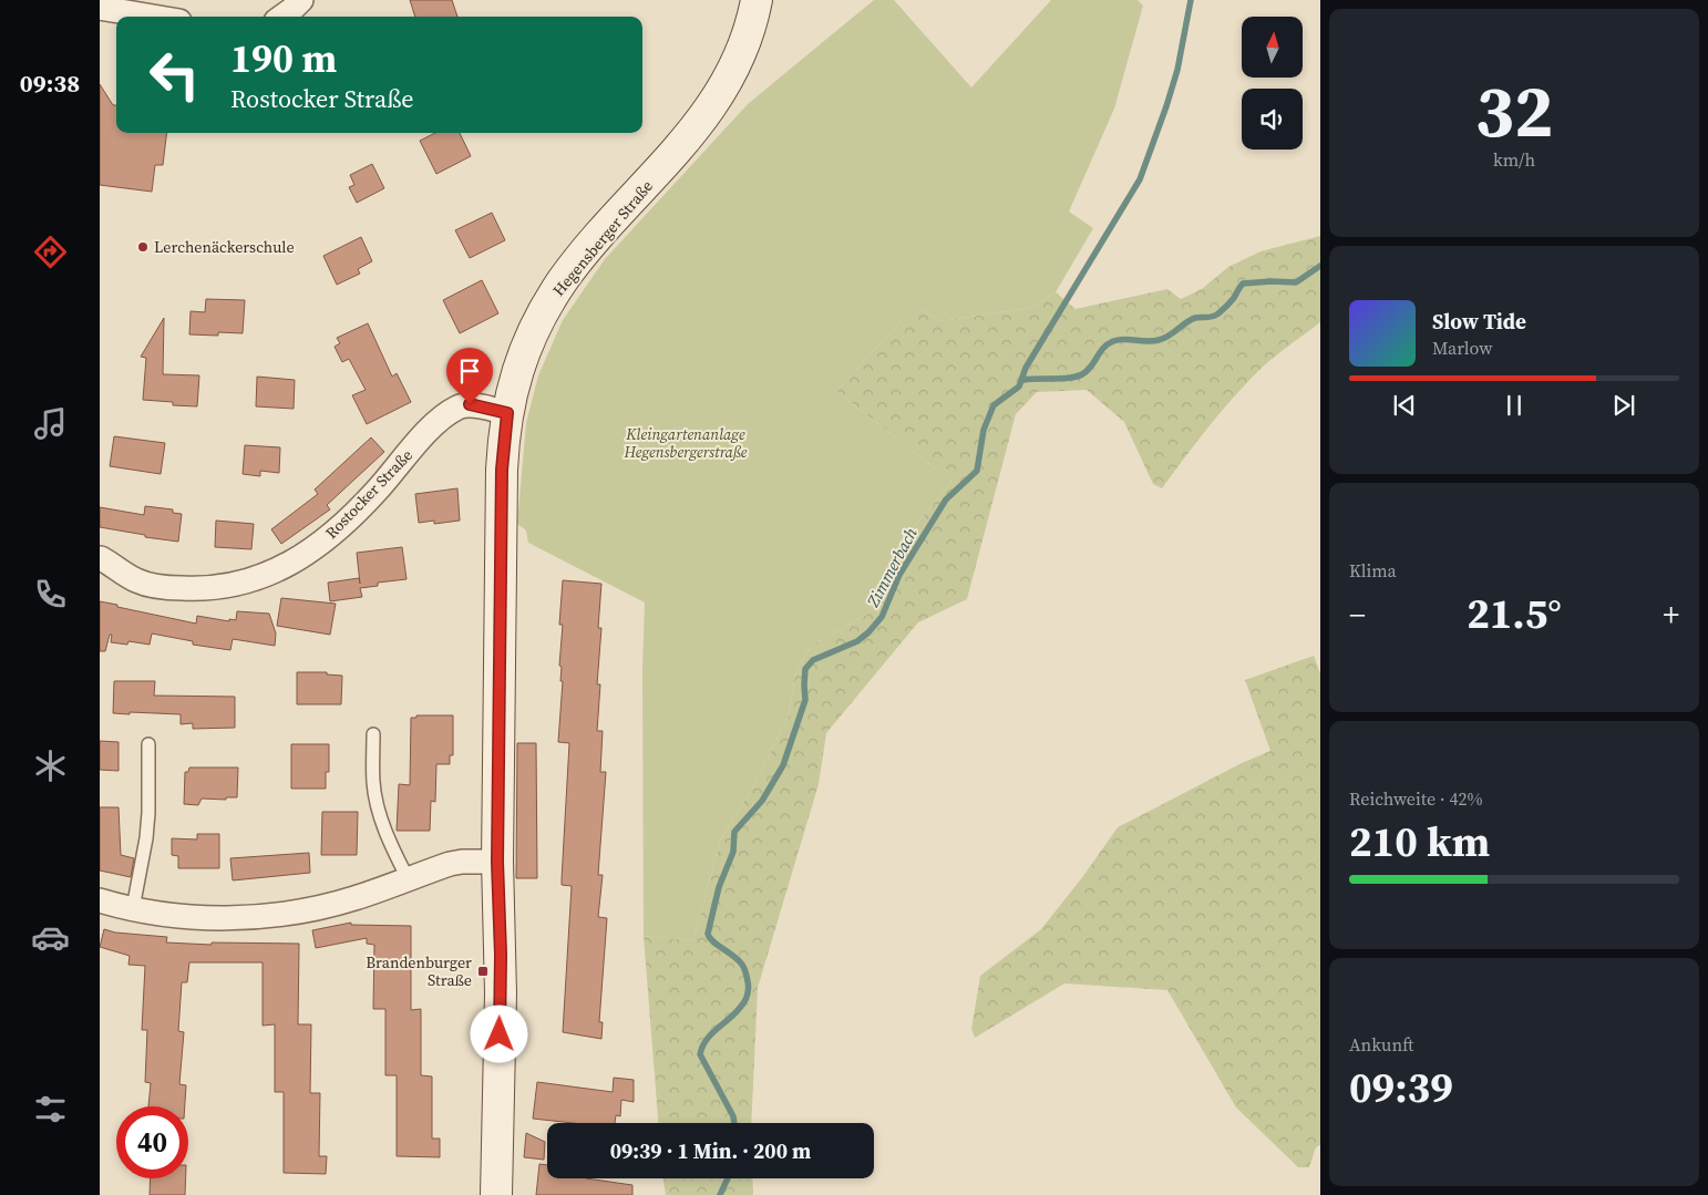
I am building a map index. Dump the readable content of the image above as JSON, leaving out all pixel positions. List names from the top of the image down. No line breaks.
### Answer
{"streets":{"street":["Hegensberger Straße","Rostocker Straße"]},"crossings":[["Hegensberger Straße","Rostocker Straße"]],"water":["Zimmerbach"],"parks":["Kleingartenanlage Hegensbergerstraße"],"places":{"other":["Lerchenäckerschule"],"transit":["Brandenburger Straße"]},"north":"top","page":{"tabs":"09:38","tile":[["32","km/h"],"Klima",["Reichweite · 42%","210 km"],["Ankunft","09:39"]],"turn":["190 m","Rostocker Straße"],"song":["Slow Tide","Marlow"],"heat":["−","21.5°","+"],"limit":"40","trip":"09:39 · 1 Min. · 200 m"}}
